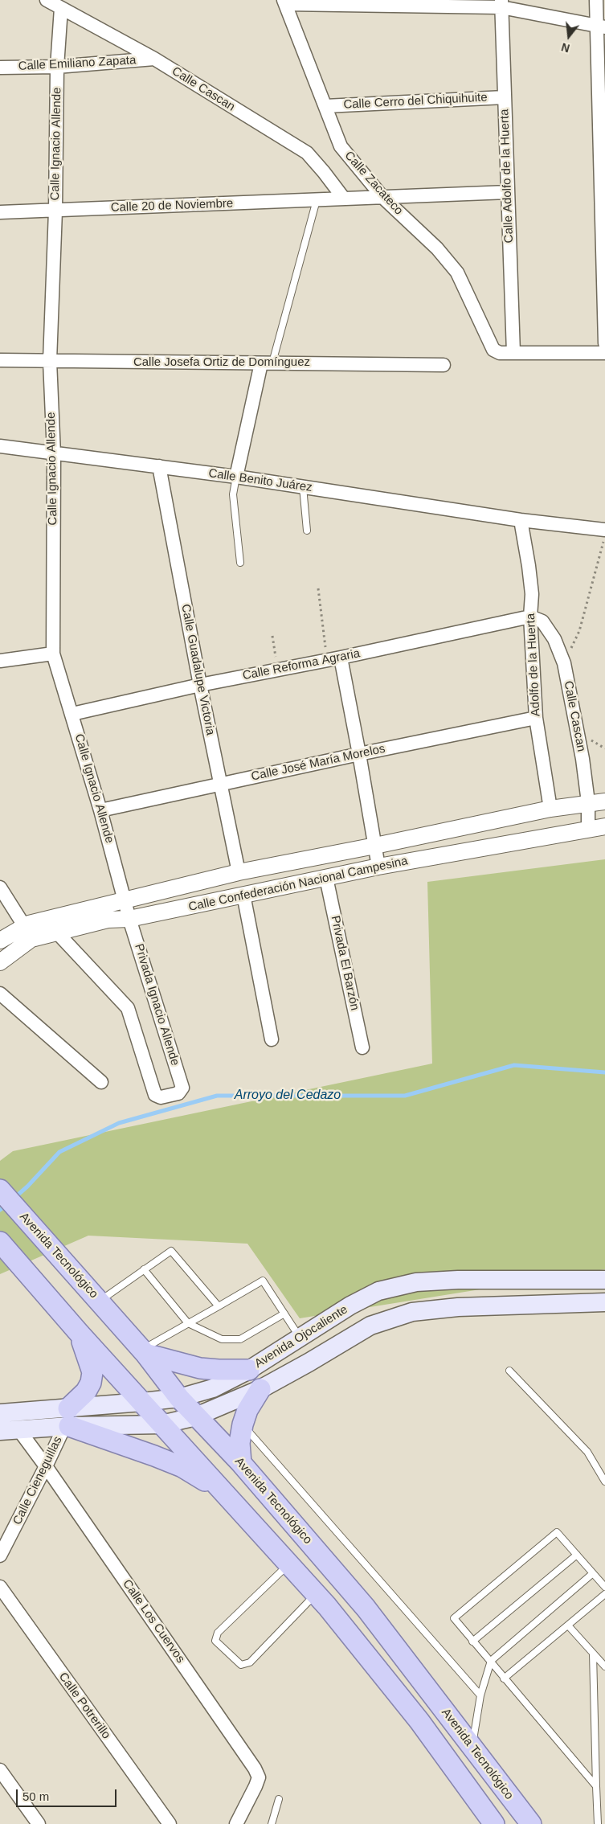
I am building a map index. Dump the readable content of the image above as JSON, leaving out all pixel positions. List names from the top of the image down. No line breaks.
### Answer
{"streets":{"main road":["Avenida Tecnológico","Avenida Ojocaliente"],"street":["Calle Emiliano Zapata","Calle Cascan","Calle Cerro del Chiquihuite","Calle Ignacio Allende","Calle Adolfo de la Huerta","Calle Zacateco","Calle 20 de Noviembre","Calle Josefa Ortiz de Domínguez","Calle Benito Juárez","Calle Reforma Agraria","Adolfo de la Huerta","Calle Guadalupe Victoria","Calle José María Morelos","Calle Confederación Nacional Campesina","Privada El Barzón","Privada Ignacio Allende","Calle Cieneguillas","Calle Los Cuervos","Calle Potrerillo"]},"crossings":[["Calle Emiliano Zapata","Calle Cascan"],["Calle Emiliano Zapata","Calle Ignacio Allende"],["Calle Cascan","Calle Ignacio Allende"],["Calle Cascan","Calle 20 de Noviembre"],["Calle Cascan","Calle Reforma Agraria"],["Calle Cascan","Adolfo de la Huerta"],["Calle Cascan","Calle Confederación Nacional Campesina"],["Calle Cerro del Chiquihuite","Calle Adolfo de la Huerta"],["Calle Cerro del Chiquihuite","Calle Zacateco"],["Calle Ignacio Allende","Calle 20 de Noviembre"],["Calle Ignacio Allende","Calle Josefa Ortiz de Domínguez"],["Calle Ignacio Allende","Calle Benito Juárez"],["Calle Ignacio Allende","Calle Reforma Agraria"],["Calle Ignacio Allende","Calle José María Morelos"],["Calle Ignacio Allende","Calle Confederación Nacional Campesina"],["Calle Ignacio Allende","Privada Ignacio Allende"],["Calle Adolfo de la Huerta","Calle Zacateco"],["Calle Adolfo de la Huerta","Calle 20 de Noviembre"],["Calle Zacateco","Calle 20 de Noviembre"],["Calle Benito Juárez","Adolfo de la Huerta"],["Calle Benito Juárez","Calle Guadalupe Victoria"],["Calle Reforma Agraria","Adolfo de la Huerta"],["Calle Reforma Agraria","Calle Guadalupe Victoria"],["Adolfo de la Huerta","Calle José María Morelos"],["Adolfo de la Huerta","Calle Confederación Nacional Campesina"],["Calle Guadalupe Victoria","Calle José María Morelos"],["Calle Guadalupe Victoria","Calle Confederación Nacional Campesina"],["Calle Confederación Nacional Campesina","Privada El Barzón"],["Calle Confederación Nacional Campesina","Privada Ignacio Allende"],["Avenida Tecnológico","Avenida Ojocaliente"],["Avenida Ojocaliente","Calle Cieneguillas"],["Avenida Ojocaliente","Calle Los Cuervos"],["Calle Cieneguillas","Calle Los Cuervos"]],"water":["Arroyo del Cedazo"],"scale_bar":"50 m","north":"bottom"}
